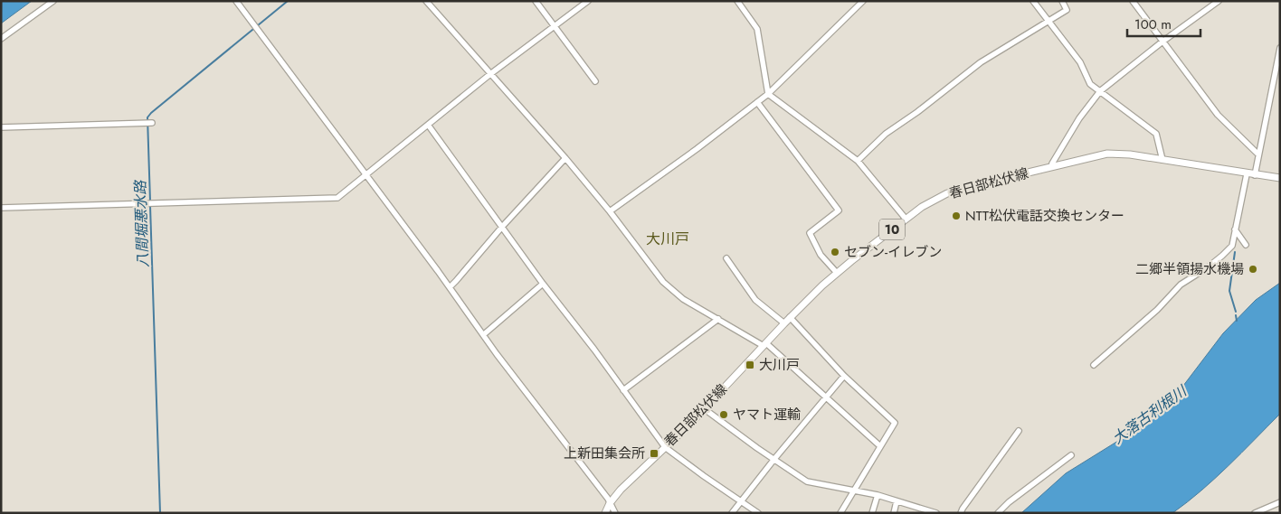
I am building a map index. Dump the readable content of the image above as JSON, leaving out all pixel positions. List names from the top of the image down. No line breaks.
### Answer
{"streets":{"main road":["春日部松伏線","10"]},"districts":["大川戸"],"water":["八間堀悪水路","大落古利根川"],"places":{"other":["NTT松伏電話交換センター","セブン-イレブン","二郷半領揚水機場","ヤマト運輸"],"transit":["大川戸","上新田集会所"]},"scale_bar":"100 m"}
